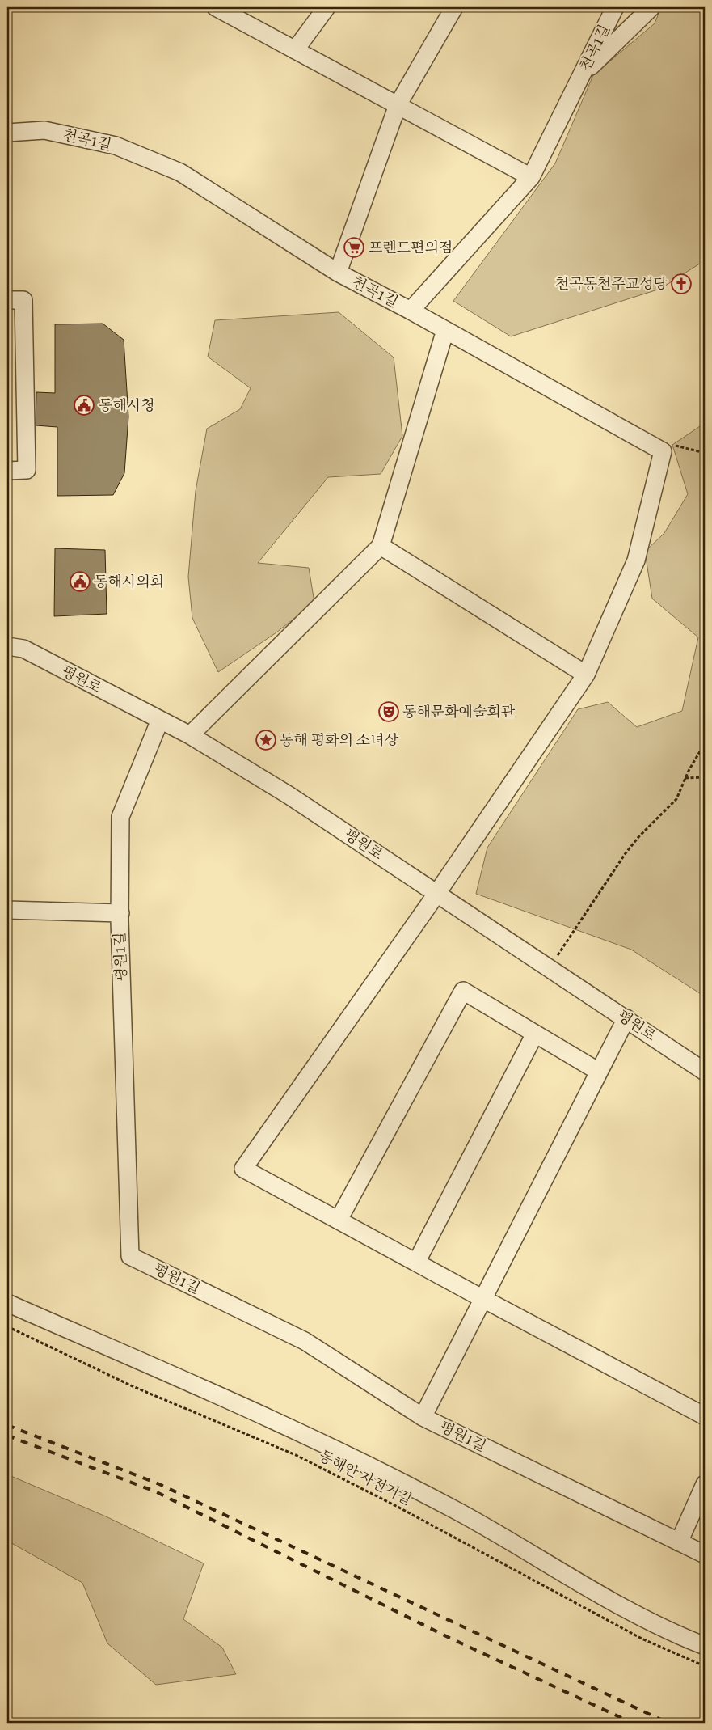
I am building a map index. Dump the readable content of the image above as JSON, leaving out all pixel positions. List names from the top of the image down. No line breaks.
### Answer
{"streets":{"street":["천곡1길","평원로","평원1길"],"path":["동해안 자전거길"]},"crossings":[["평원로","평원1길"]],"places":{"supermarket":["프렌드편의점"],"church":["천곡동천주교성당"],"public building":["동해시청","동해시의회"],"theatre":["동해문화예술회관"],"place":["동해 평화의 소녀상"]}}
